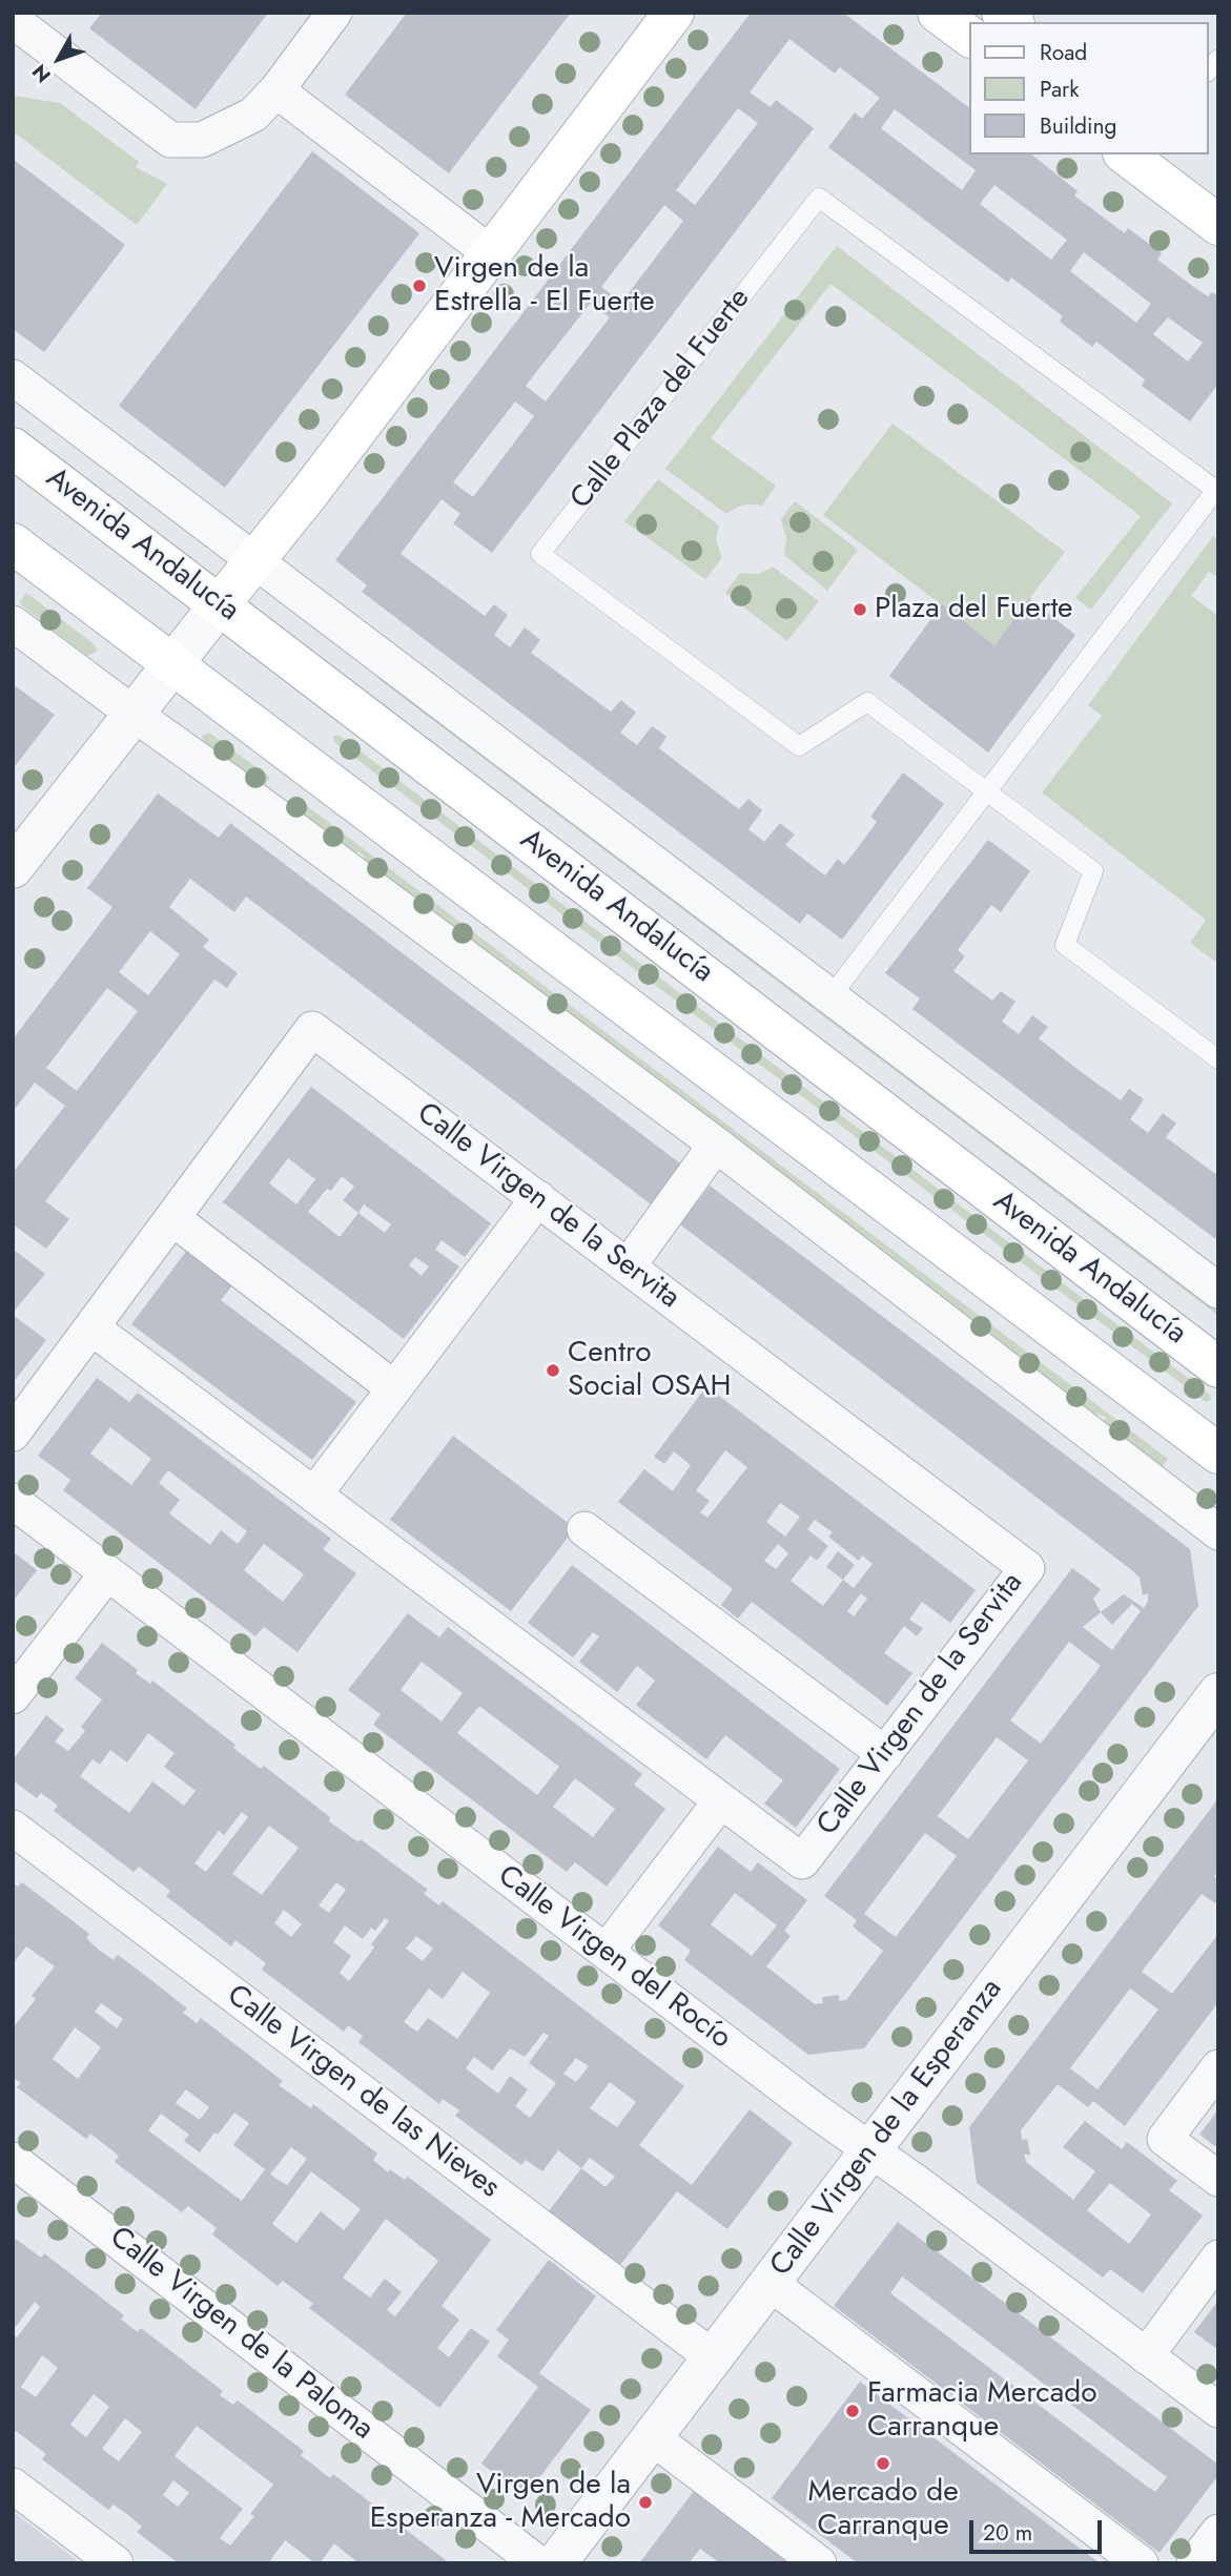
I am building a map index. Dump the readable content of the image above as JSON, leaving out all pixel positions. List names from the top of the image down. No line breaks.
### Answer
{"streets":{"main road":["Avenida Andalucía"],"street":["Calle Virgen de la Servita","Calle Virgen del Rocío","Calle Virgen de las Nieves","Calle Virgen de la Esperanza","Calle Virgen de la Paloma"],"lane":["Calle Plaza del Fuerte"]},"crossings":[["Calle Plaza del Fuerte","Avenida Andalucía"],["Calle Virgen del Rocío","Calle Virgen de la Esperanza"],["Calle Virgen de las Nieves","Calle Virgen de la Esperanza"]],"places":["Virgen de la Estrella - El Fuerte","Plaza del Fuerte","Centro Social OSAH","Farmacia Mercado Carranque","Mercado de Carranque","Virgen de la Esperanza - Mercado"],"legend":["Road","Park","Building"],"scale_bar":"20 m","north":"bottom left"}
